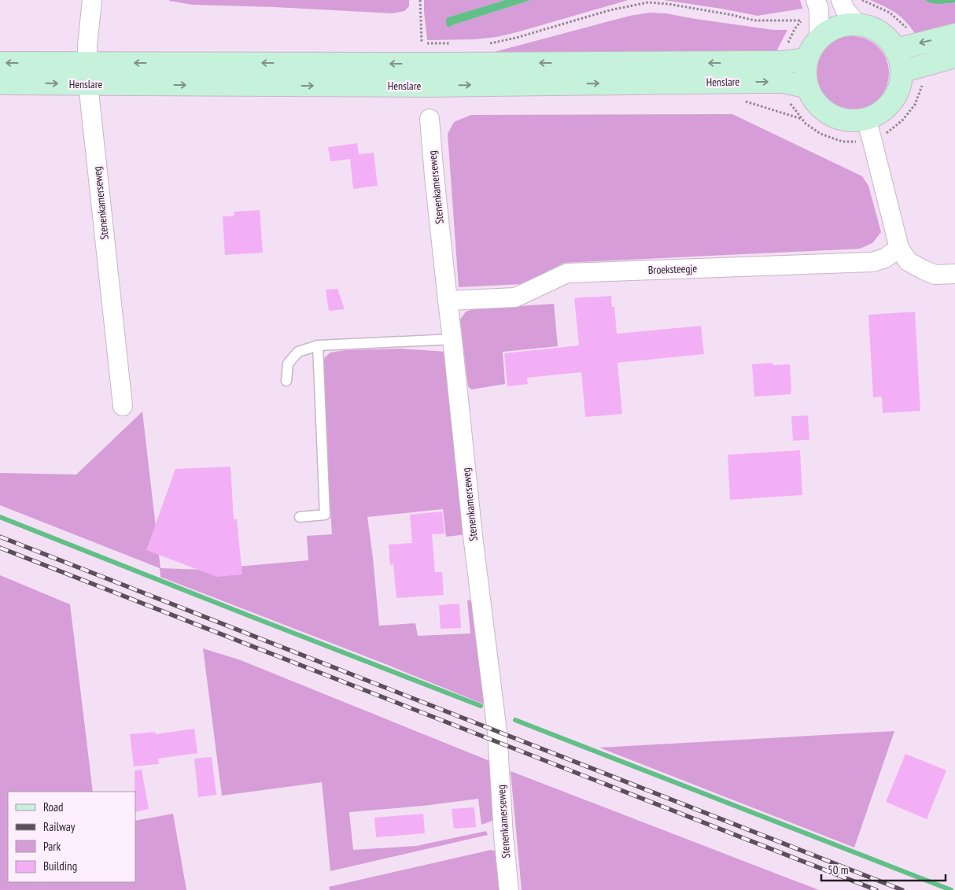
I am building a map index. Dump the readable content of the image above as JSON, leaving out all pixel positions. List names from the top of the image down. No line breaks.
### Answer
{"streets":{"street":["Henslare","Stenenkamerseweg","Broeksteegje"]},"crossings":[["Henslare","Stenenkamerseweg"],["Stenenkamerseweg","Broeksteegje"]],"legend":["Road","Railway","Park","Building"],"scale_bar":"50 m"}
